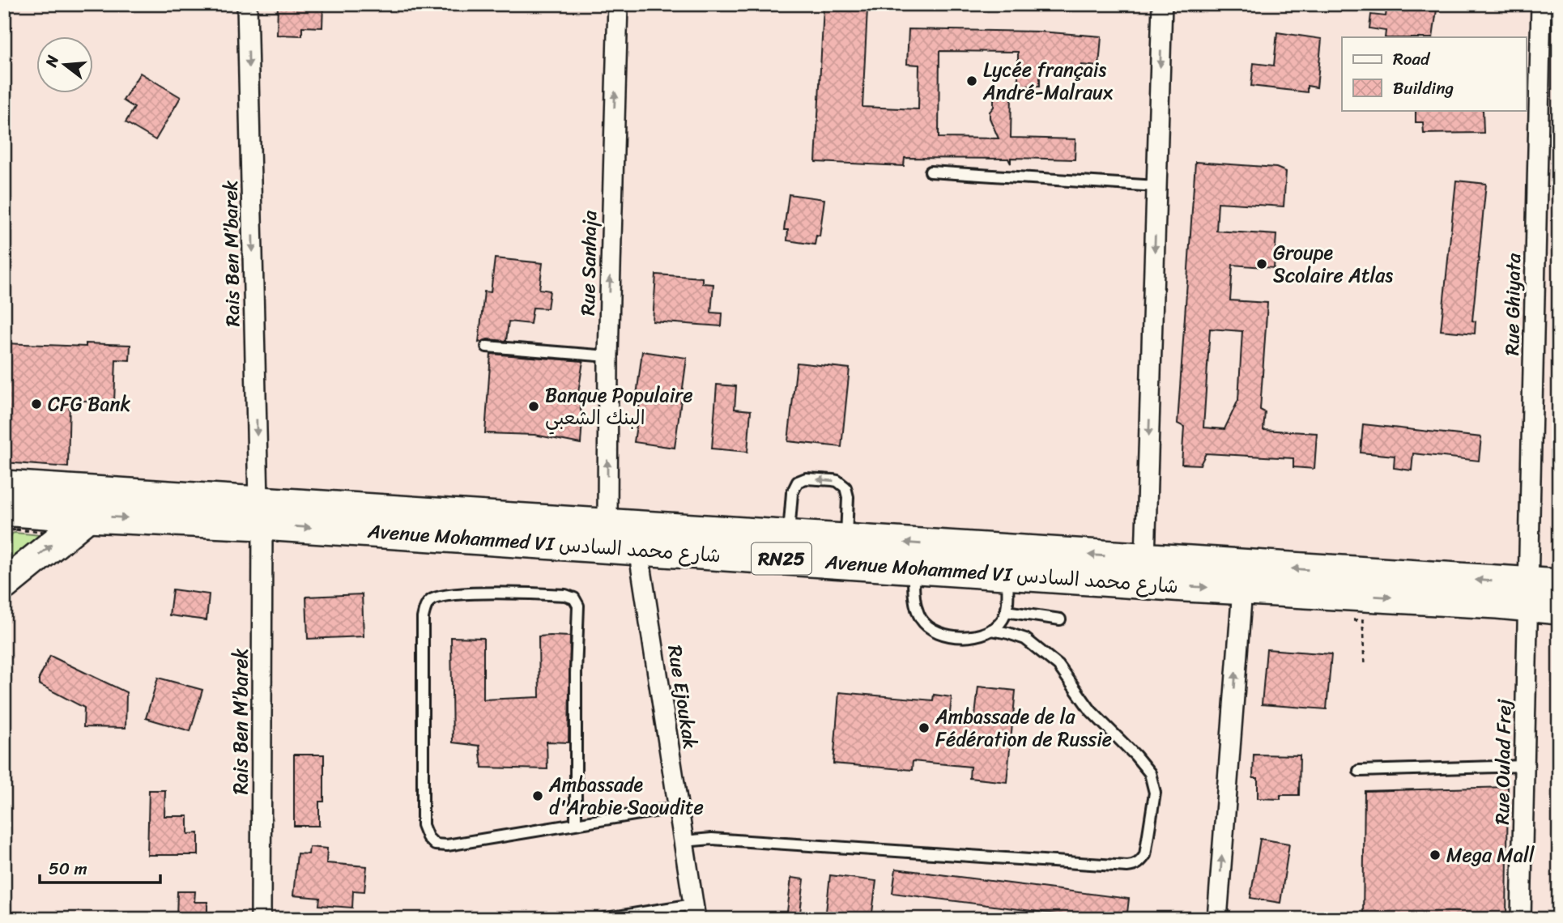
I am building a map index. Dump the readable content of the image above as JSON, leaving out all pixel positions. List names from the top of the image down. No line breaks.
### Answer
{"streets":{"main road":["Avenue Mohammed VI شارع محمد السادس","RN25"],"street":["Rais Ben M’barek","Rue Sanhaja","Rue Ghiyata","Rue Ejoukak","Rue Oulad Frej"]},"crossings":[["Rais Ben M’barek","Avenue Mohammed VI شارع محمد السادس"],["Rue Sanhaja","Avenue Mohammed VI شارع محمد السادس"],["Rue Ghiyata","Avenue Mohammed VI شارع محمد السادس"],["Rue Ghiyata","Rue Oulad Frej"],["Avenue Mohammed VI شارع محمد السادس","Rue Ejoukak"],["Avenue Mohammed VI شارع محمد السادس","Rue Oulad Frej"]],"one_way":["Rais Ben M’barek","Rue Sanhaja"],"places":["Lycée français André-Malraux","Groupe Scolaire Atlas","CFG Bank","Banque Populaire البنك الشعبي","Ambassade de la Fédération de Russie","Ambassade d'Arabie Saoudite","Mega Mall"],"legend":["Road","Building"],"scale_bar":"50 m","north":"left"}
